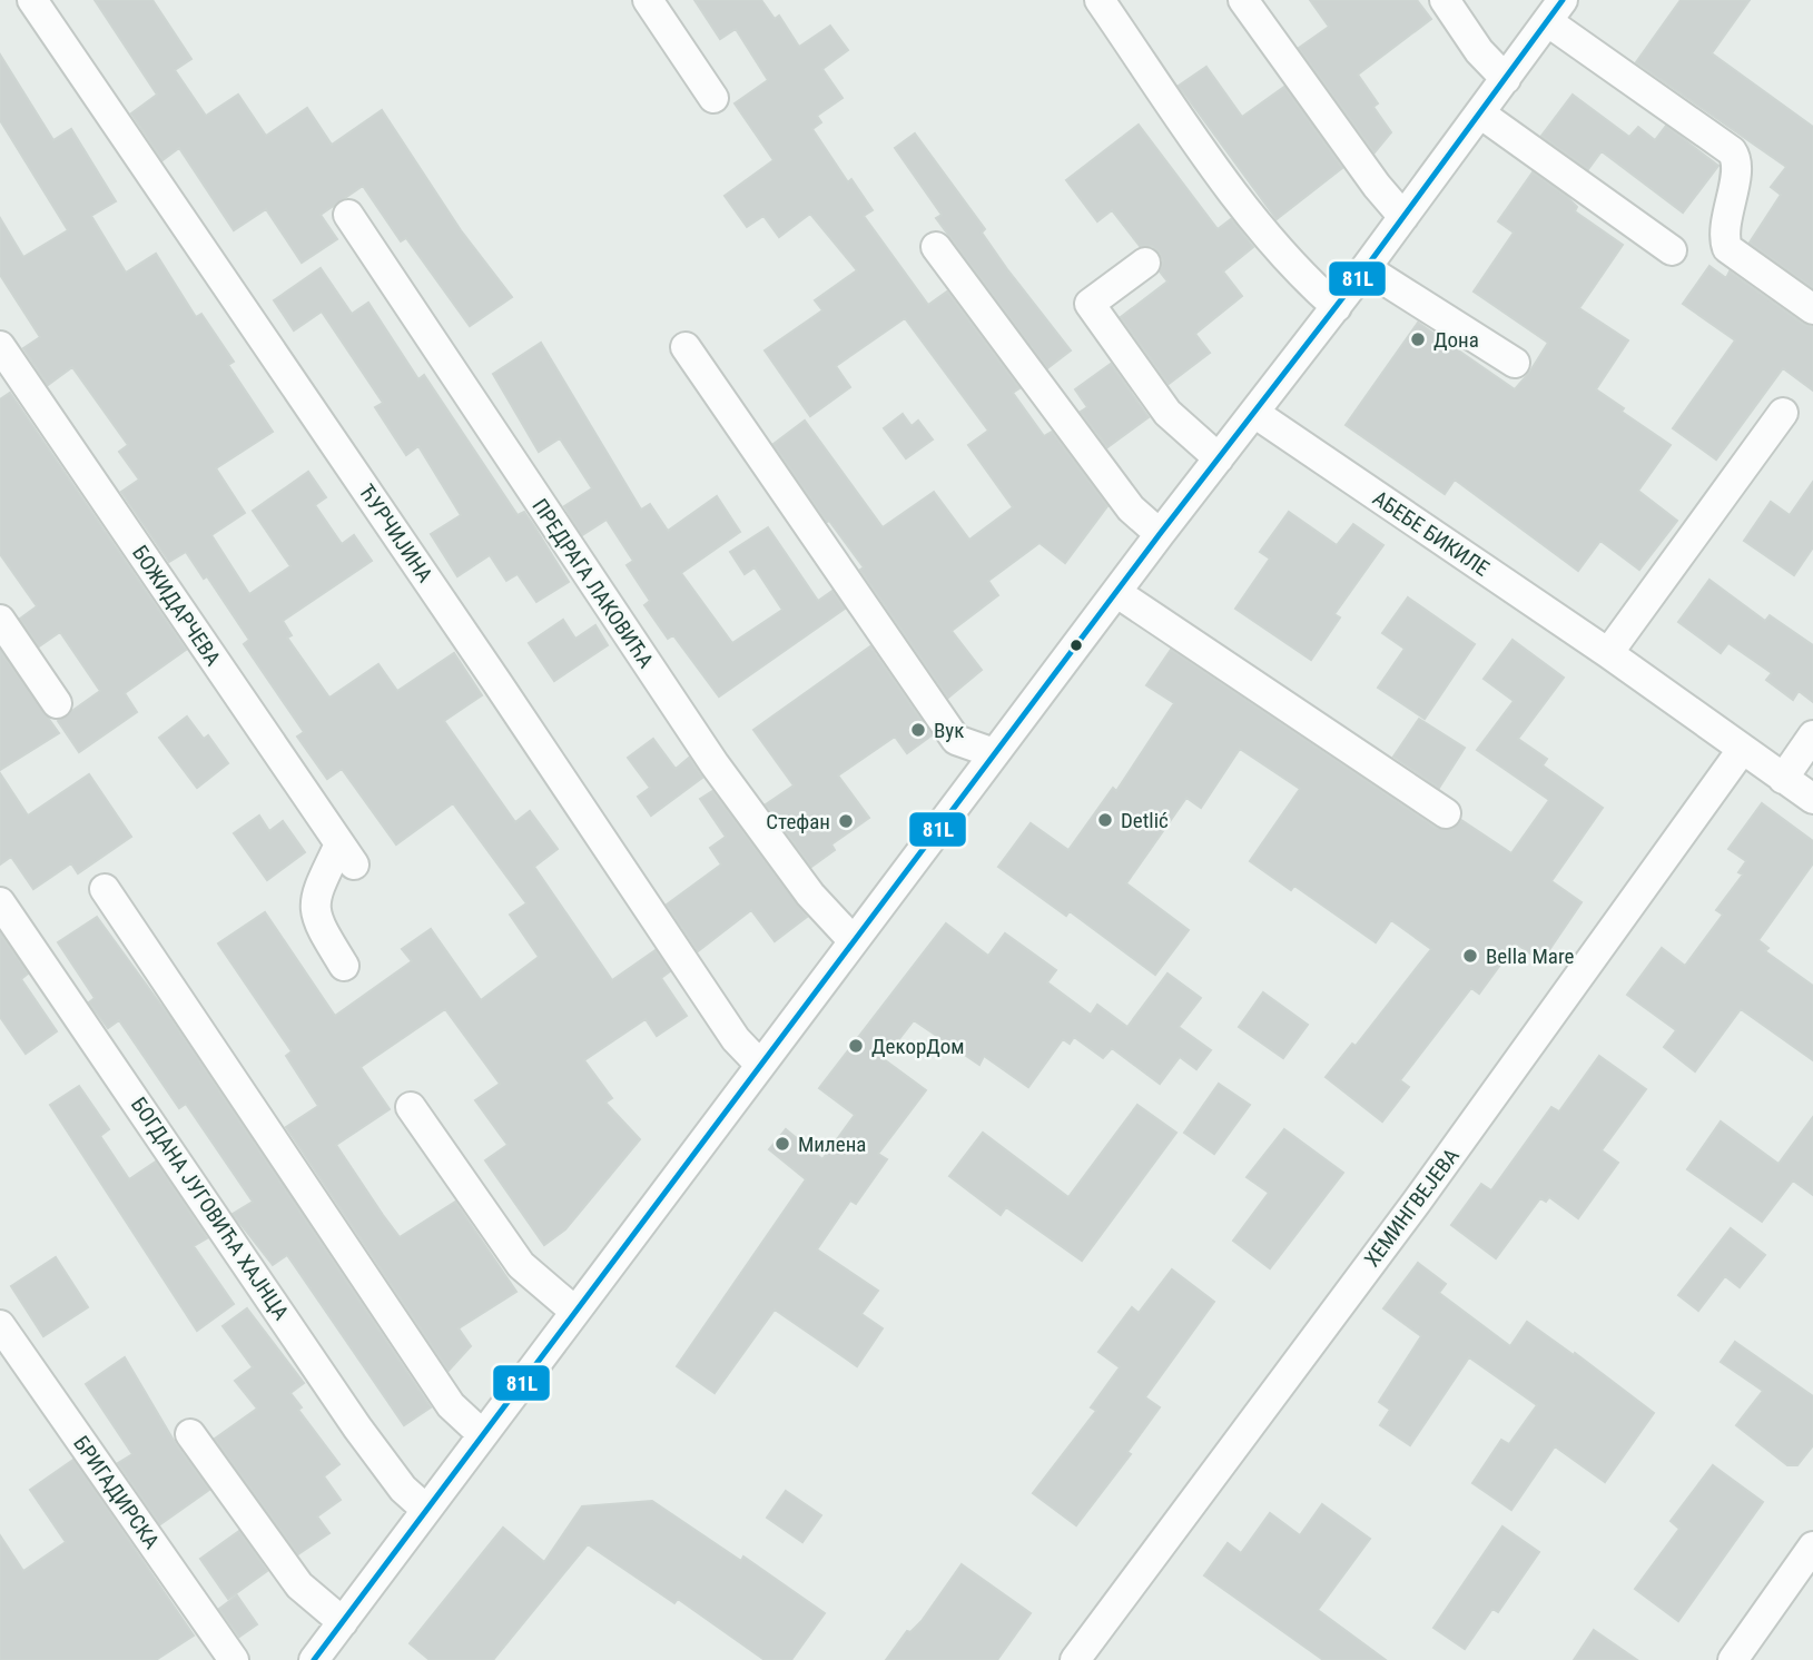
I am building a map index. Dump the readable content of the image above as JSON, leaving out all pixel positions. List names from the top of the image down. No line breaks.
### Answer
{"streets":{"street":["ЋУРЧИЈИНА","АБЕБЕ БИКИЛЕ","ПРЕДРАГА ЛАКОВИЋА","БОЖИДАРЧЕВА","ХЕМИНГВЕЈЕВА","БОГДАНА ЈУГОВИЋА ХАЈНЦА","БРИГАДИРСКА"]},"crossings":[["АБЕБЕ БИКИЛЕ","ХЕМИНГВЕЈЕВА"]],"places":["Дона","Вук","Detlić","Стефан","Bella Mare","ДекорДом","Милена"],"lines":["transit line 81L"]}
